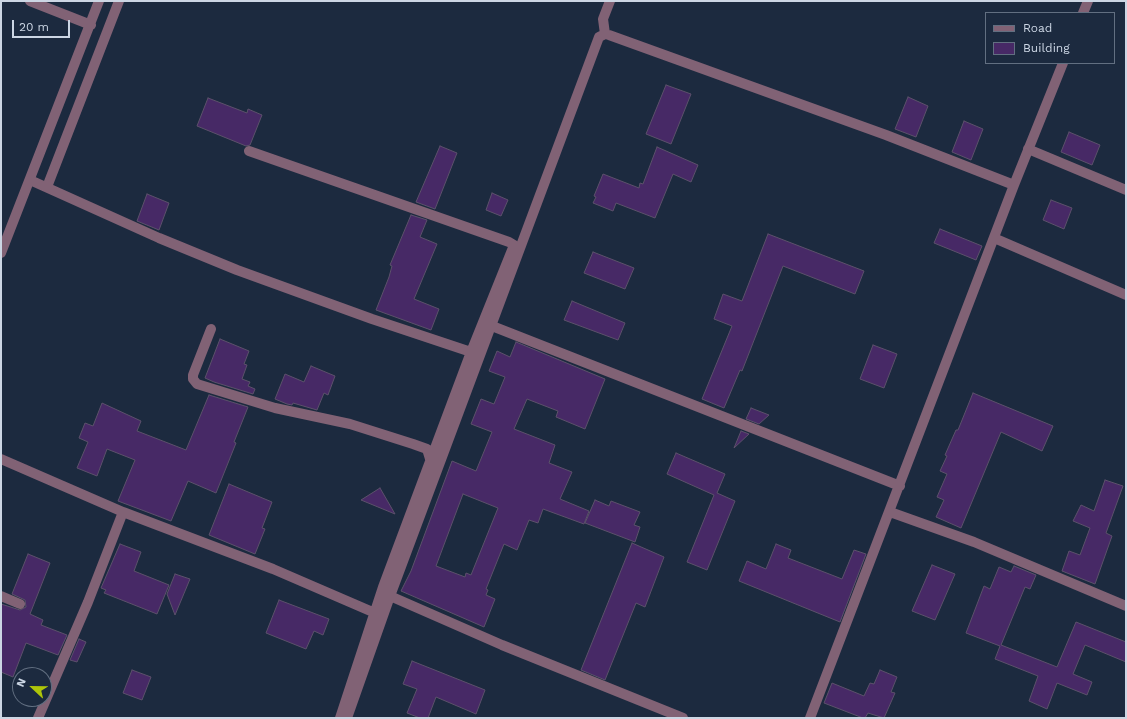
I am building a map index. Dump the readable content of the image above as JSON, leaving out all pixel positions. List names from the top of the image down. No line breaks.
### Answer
{"legend":["Road","Building"],"scale_bar":"20 m","north":"left"}
